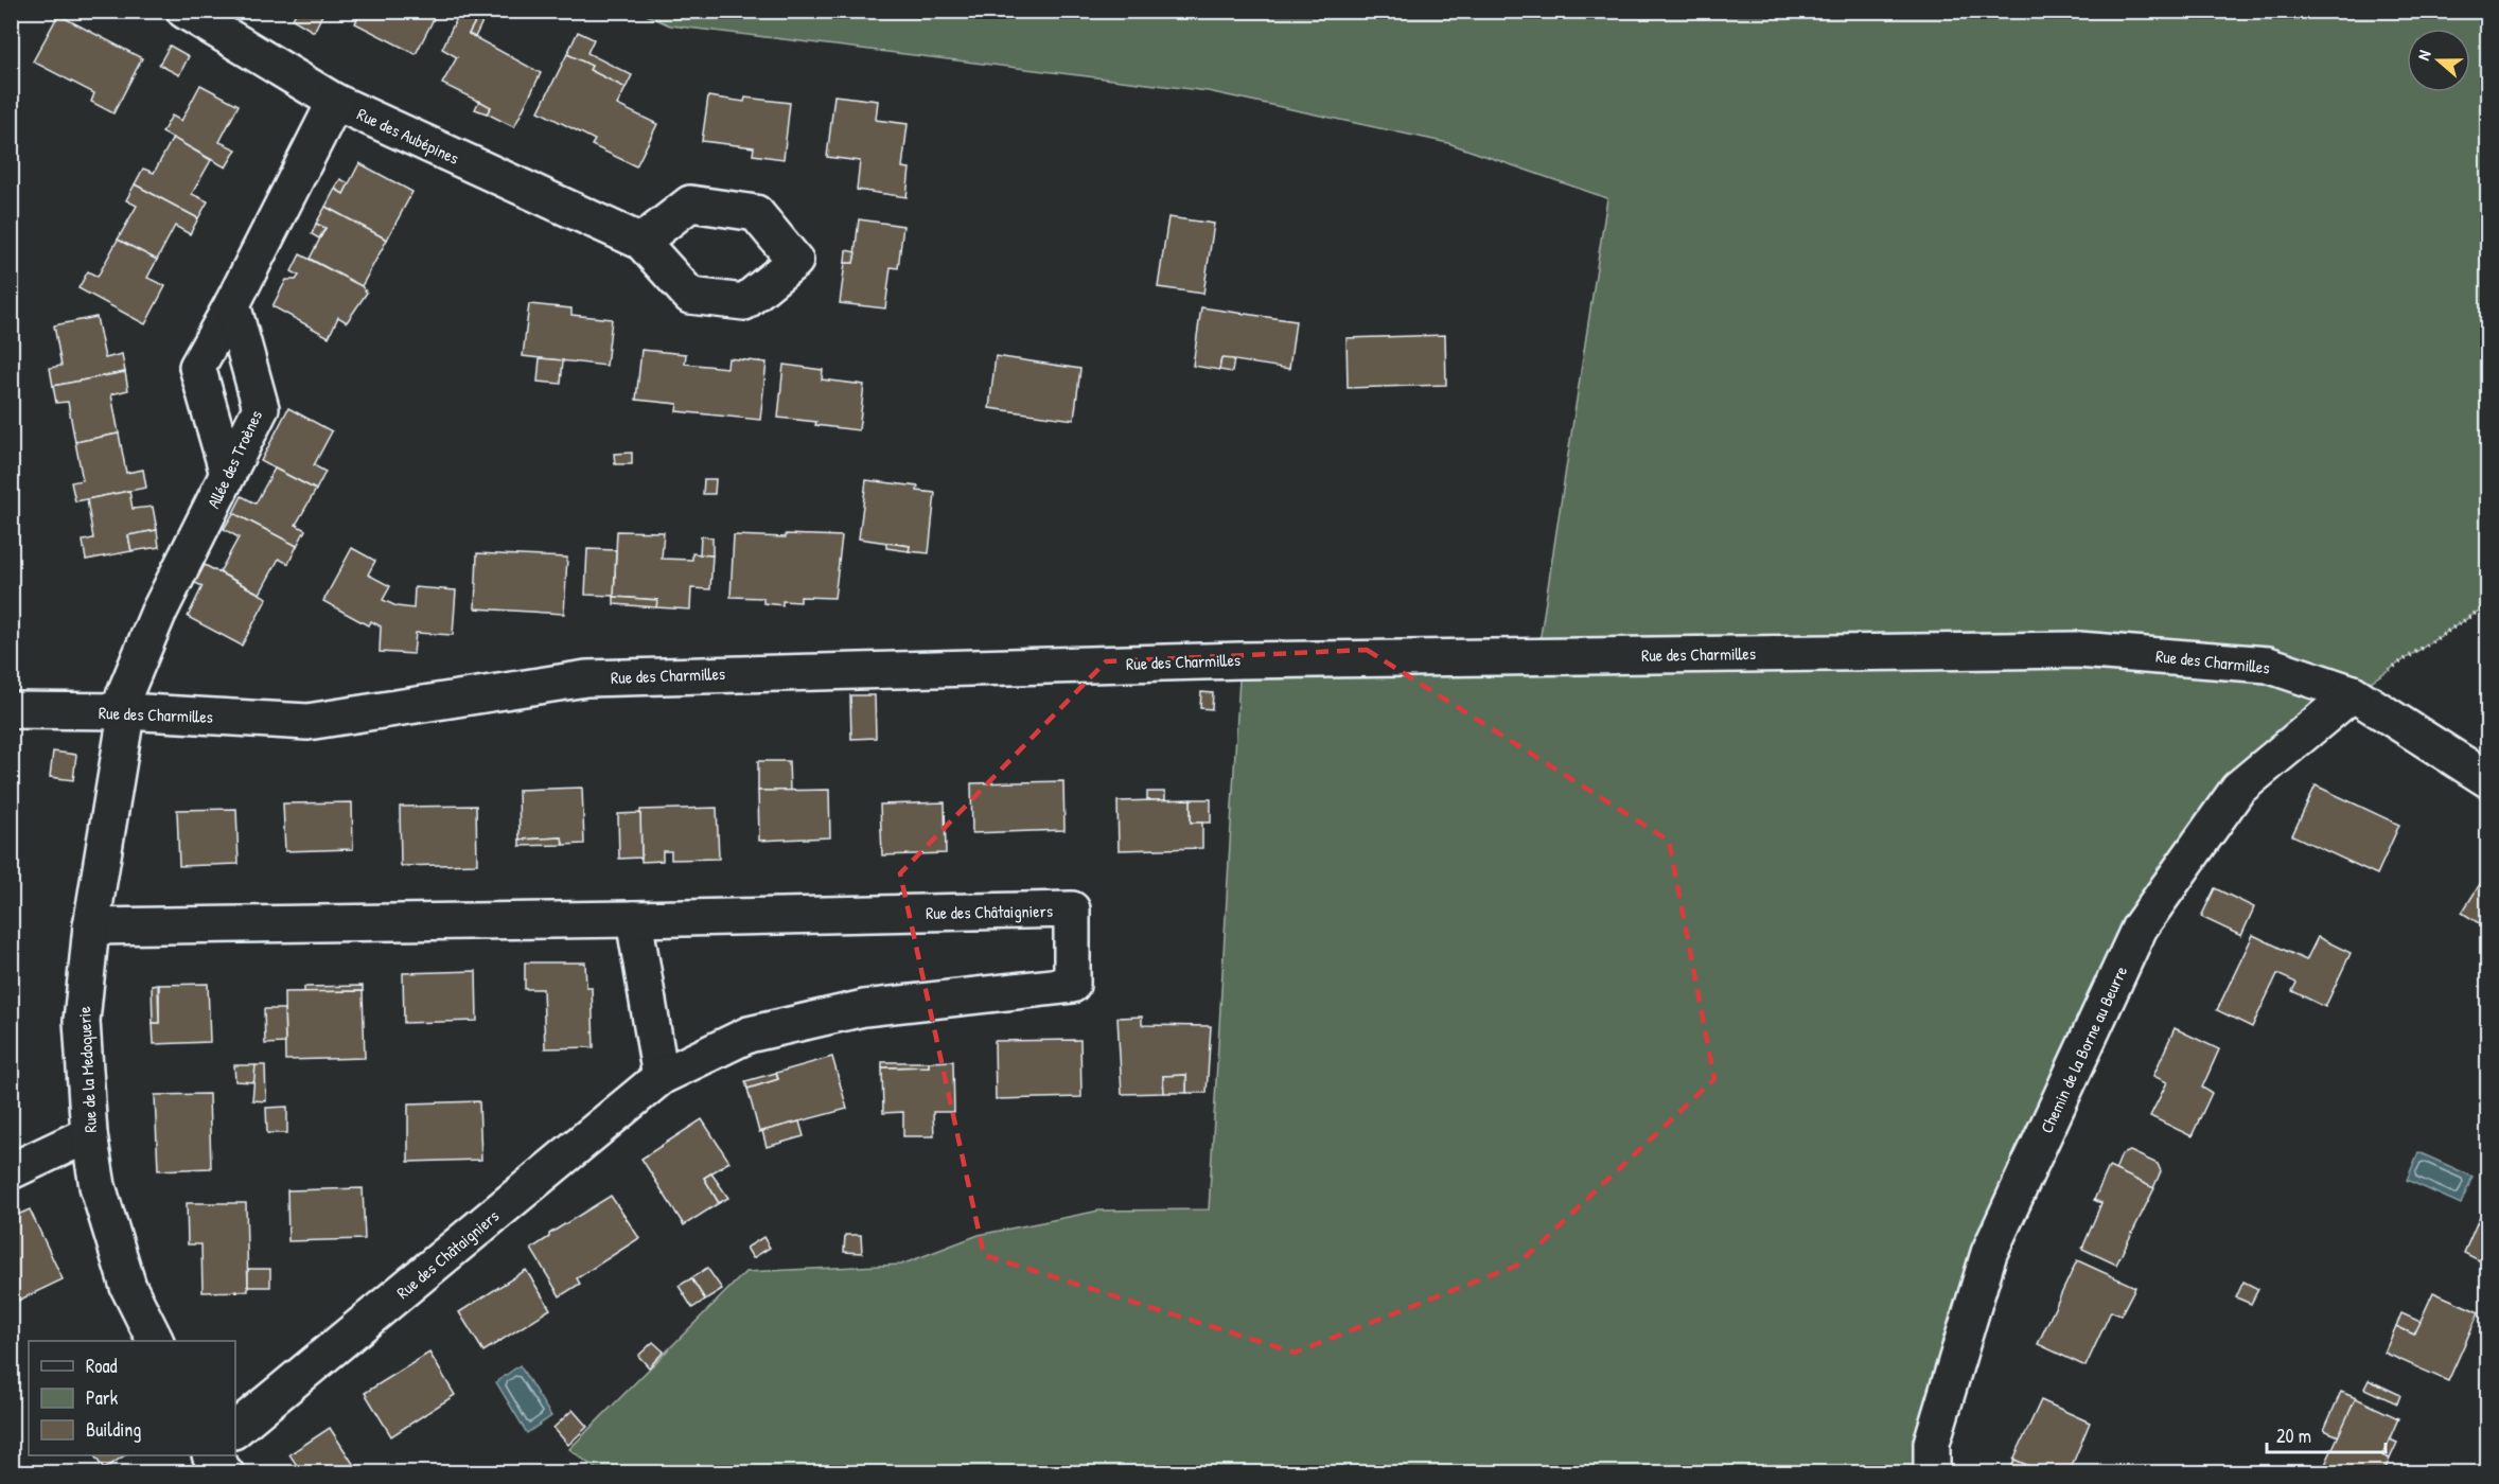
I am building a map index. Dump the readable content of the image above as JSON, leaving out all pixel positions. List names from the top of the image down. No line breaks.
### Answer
{"streets":{"street":["Rue des Aubépines","Allée des Troènes","Rue des Charmilles","Rue des Châtaigniers","Chemin de la Borne au Beurre","Rue de la Medoquerie"]},"crossings":[["Allée des Troènes","Rue des Charmilles"],["Allée des Troènes","Rue de la Medoquerie"],["Rue des Charmilles","Chemin de la Borne au Beurre"],["Rue des Charmilles","Rue de la Medoquerie"],["Rue des Châtaigniers","Rue de la Medoquerie"]],"legend":["Road","Park","Building"],"scale_bar":"20 m","north":"left"}
